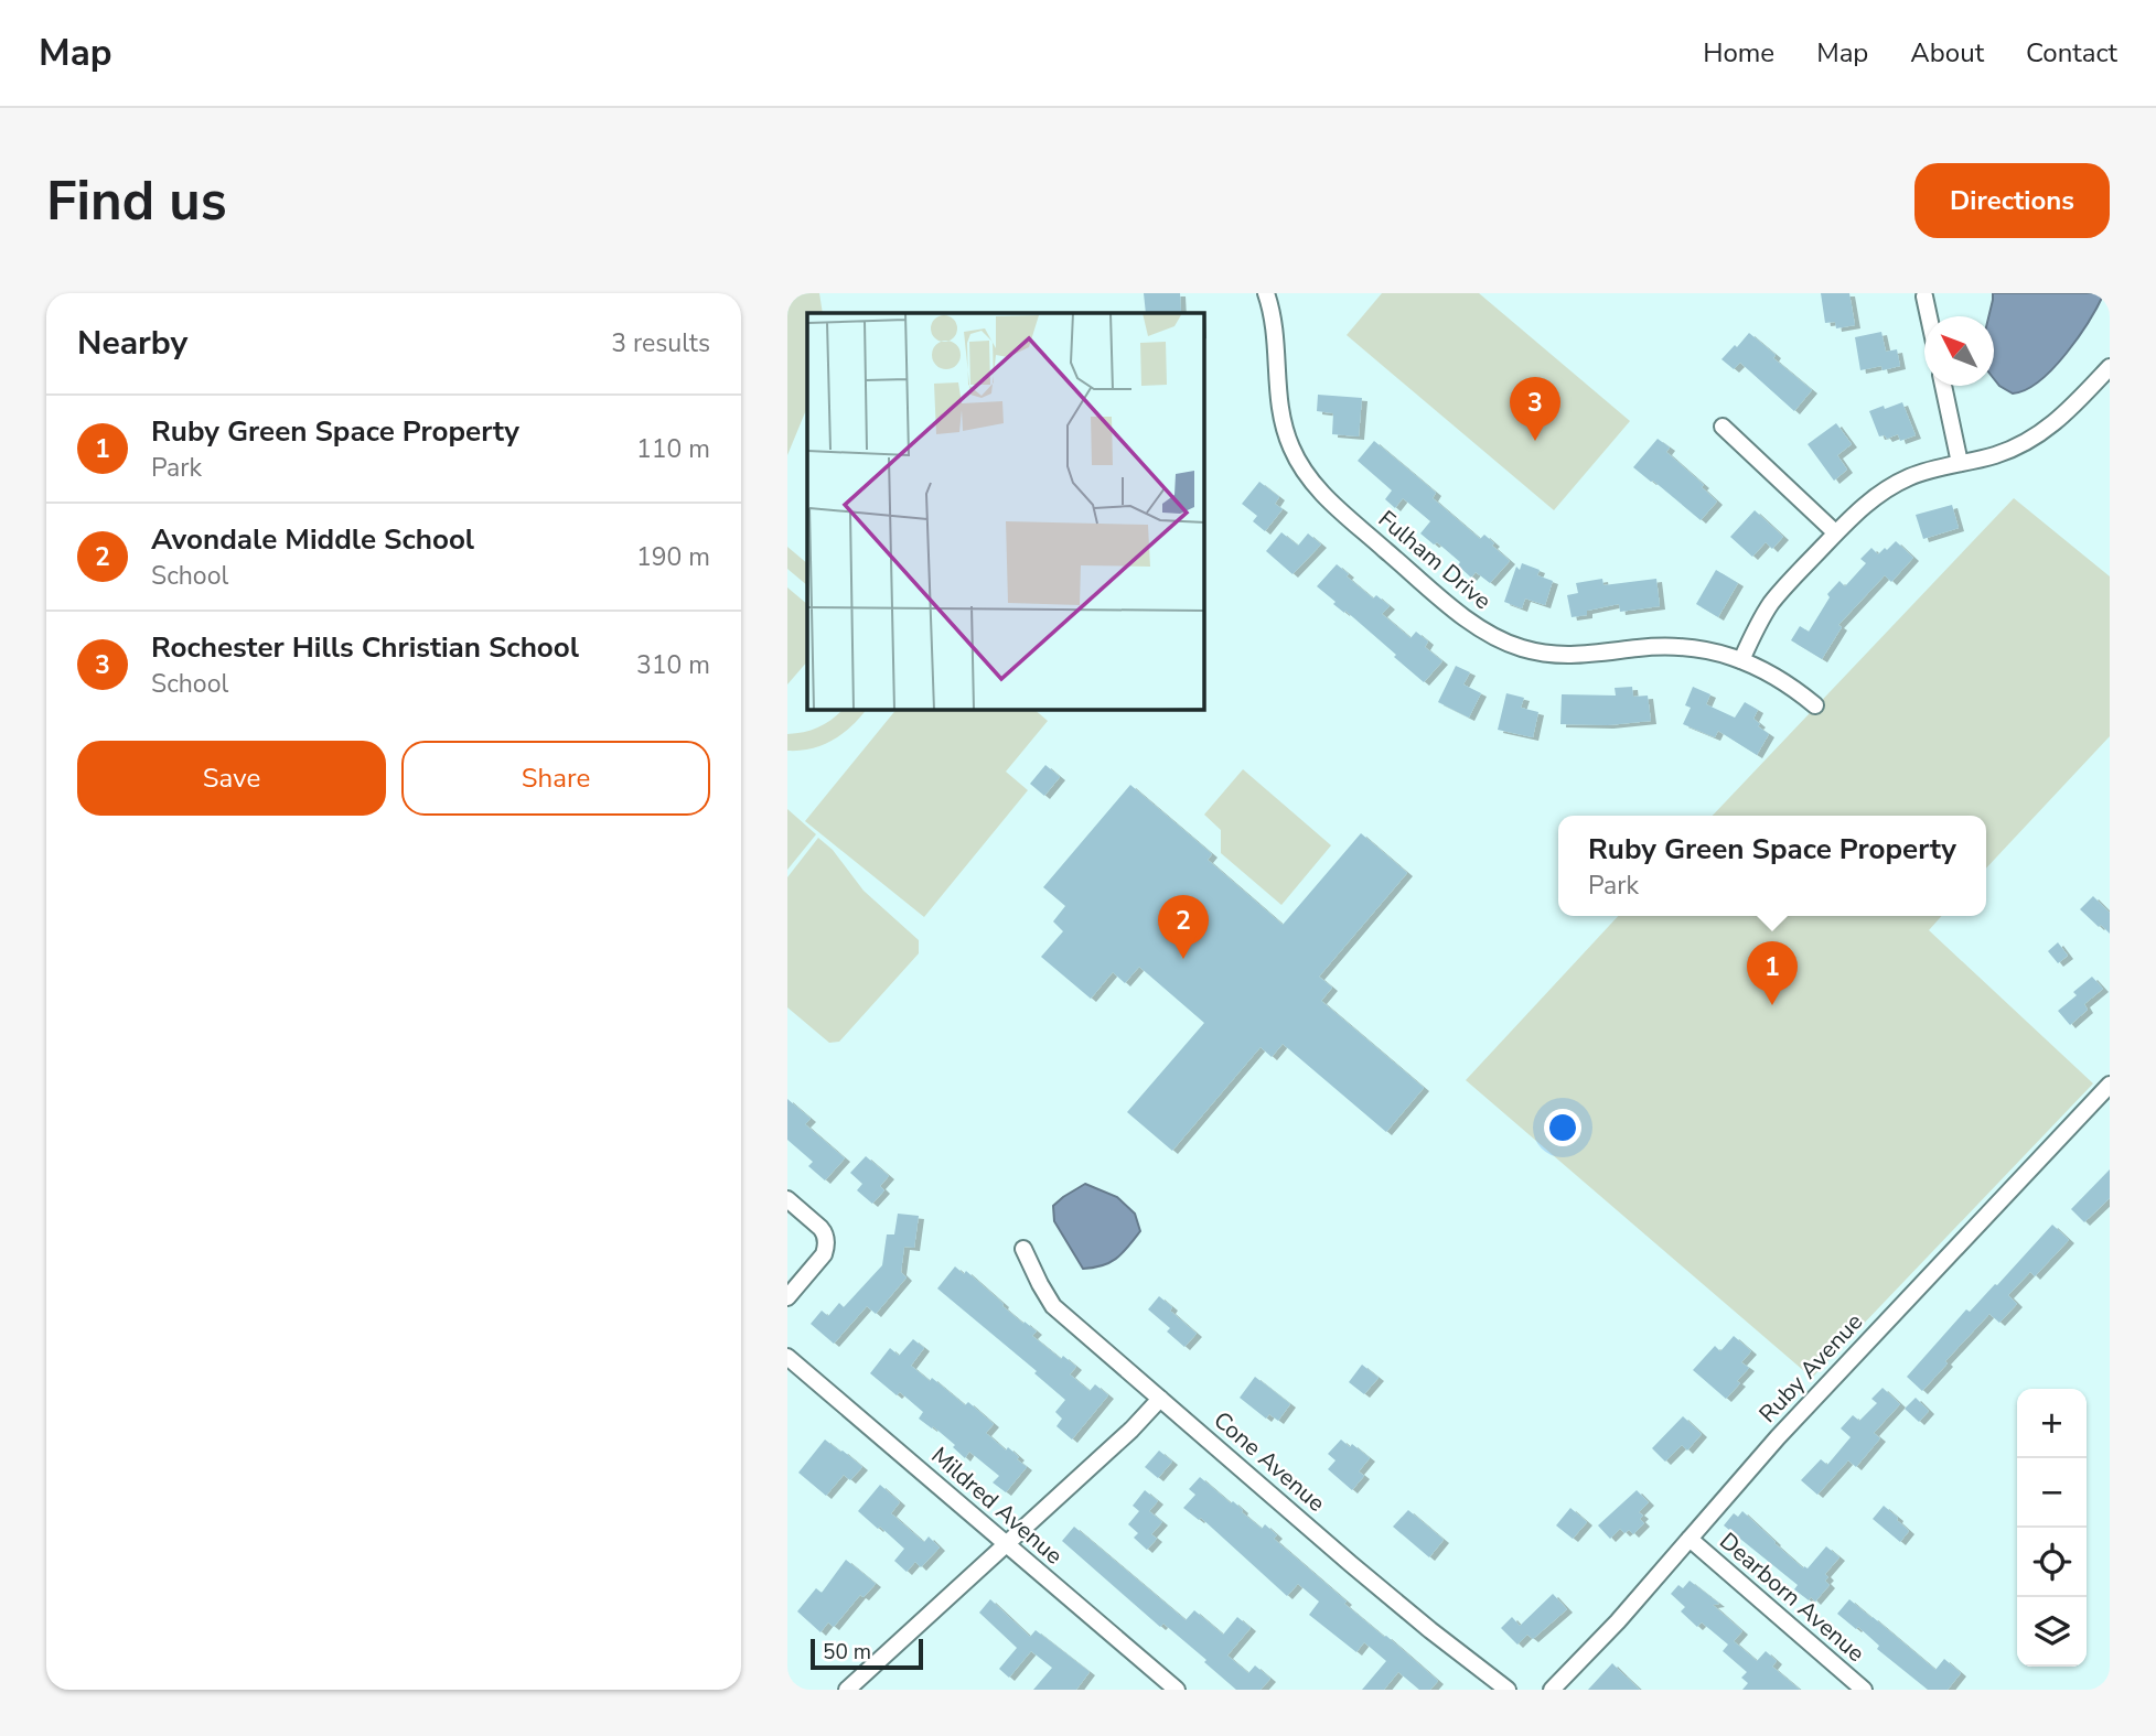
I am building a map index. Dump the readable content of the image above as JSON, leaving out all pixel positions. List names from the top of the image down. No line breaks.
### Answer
{"streets":{"street":["Fulham Drive","Ruby Avenue","Cone Avenue","Mildred Avenue","Dearborn Avenue"]},"crossings":[["Ruby Avenue","Dearborn Avenue"]],"scale_bar":"50 m","north":"top left","page":{"header":"Map","nav":["Home","Map","About","Contact"],"buttons":["Directions",["Save","Share"]],"title":"Find us","heading":["Nearby","3 results"],"pins":["3","2","1"],"list":[{"mark":"1","name":"Ruby Green Space Property","note":"Park","value":"110 m"},{"mark":"2","name":"Avondale Middle School","note":"School","value":"190 m"},{"mark":"3","name":"Rochester Hills Christian School","note":"School","value":"310 m"}],"popup":["Ruby Green Space Property","Park"],"map_buttons":["+","−"],"scale":"50 m"}}
